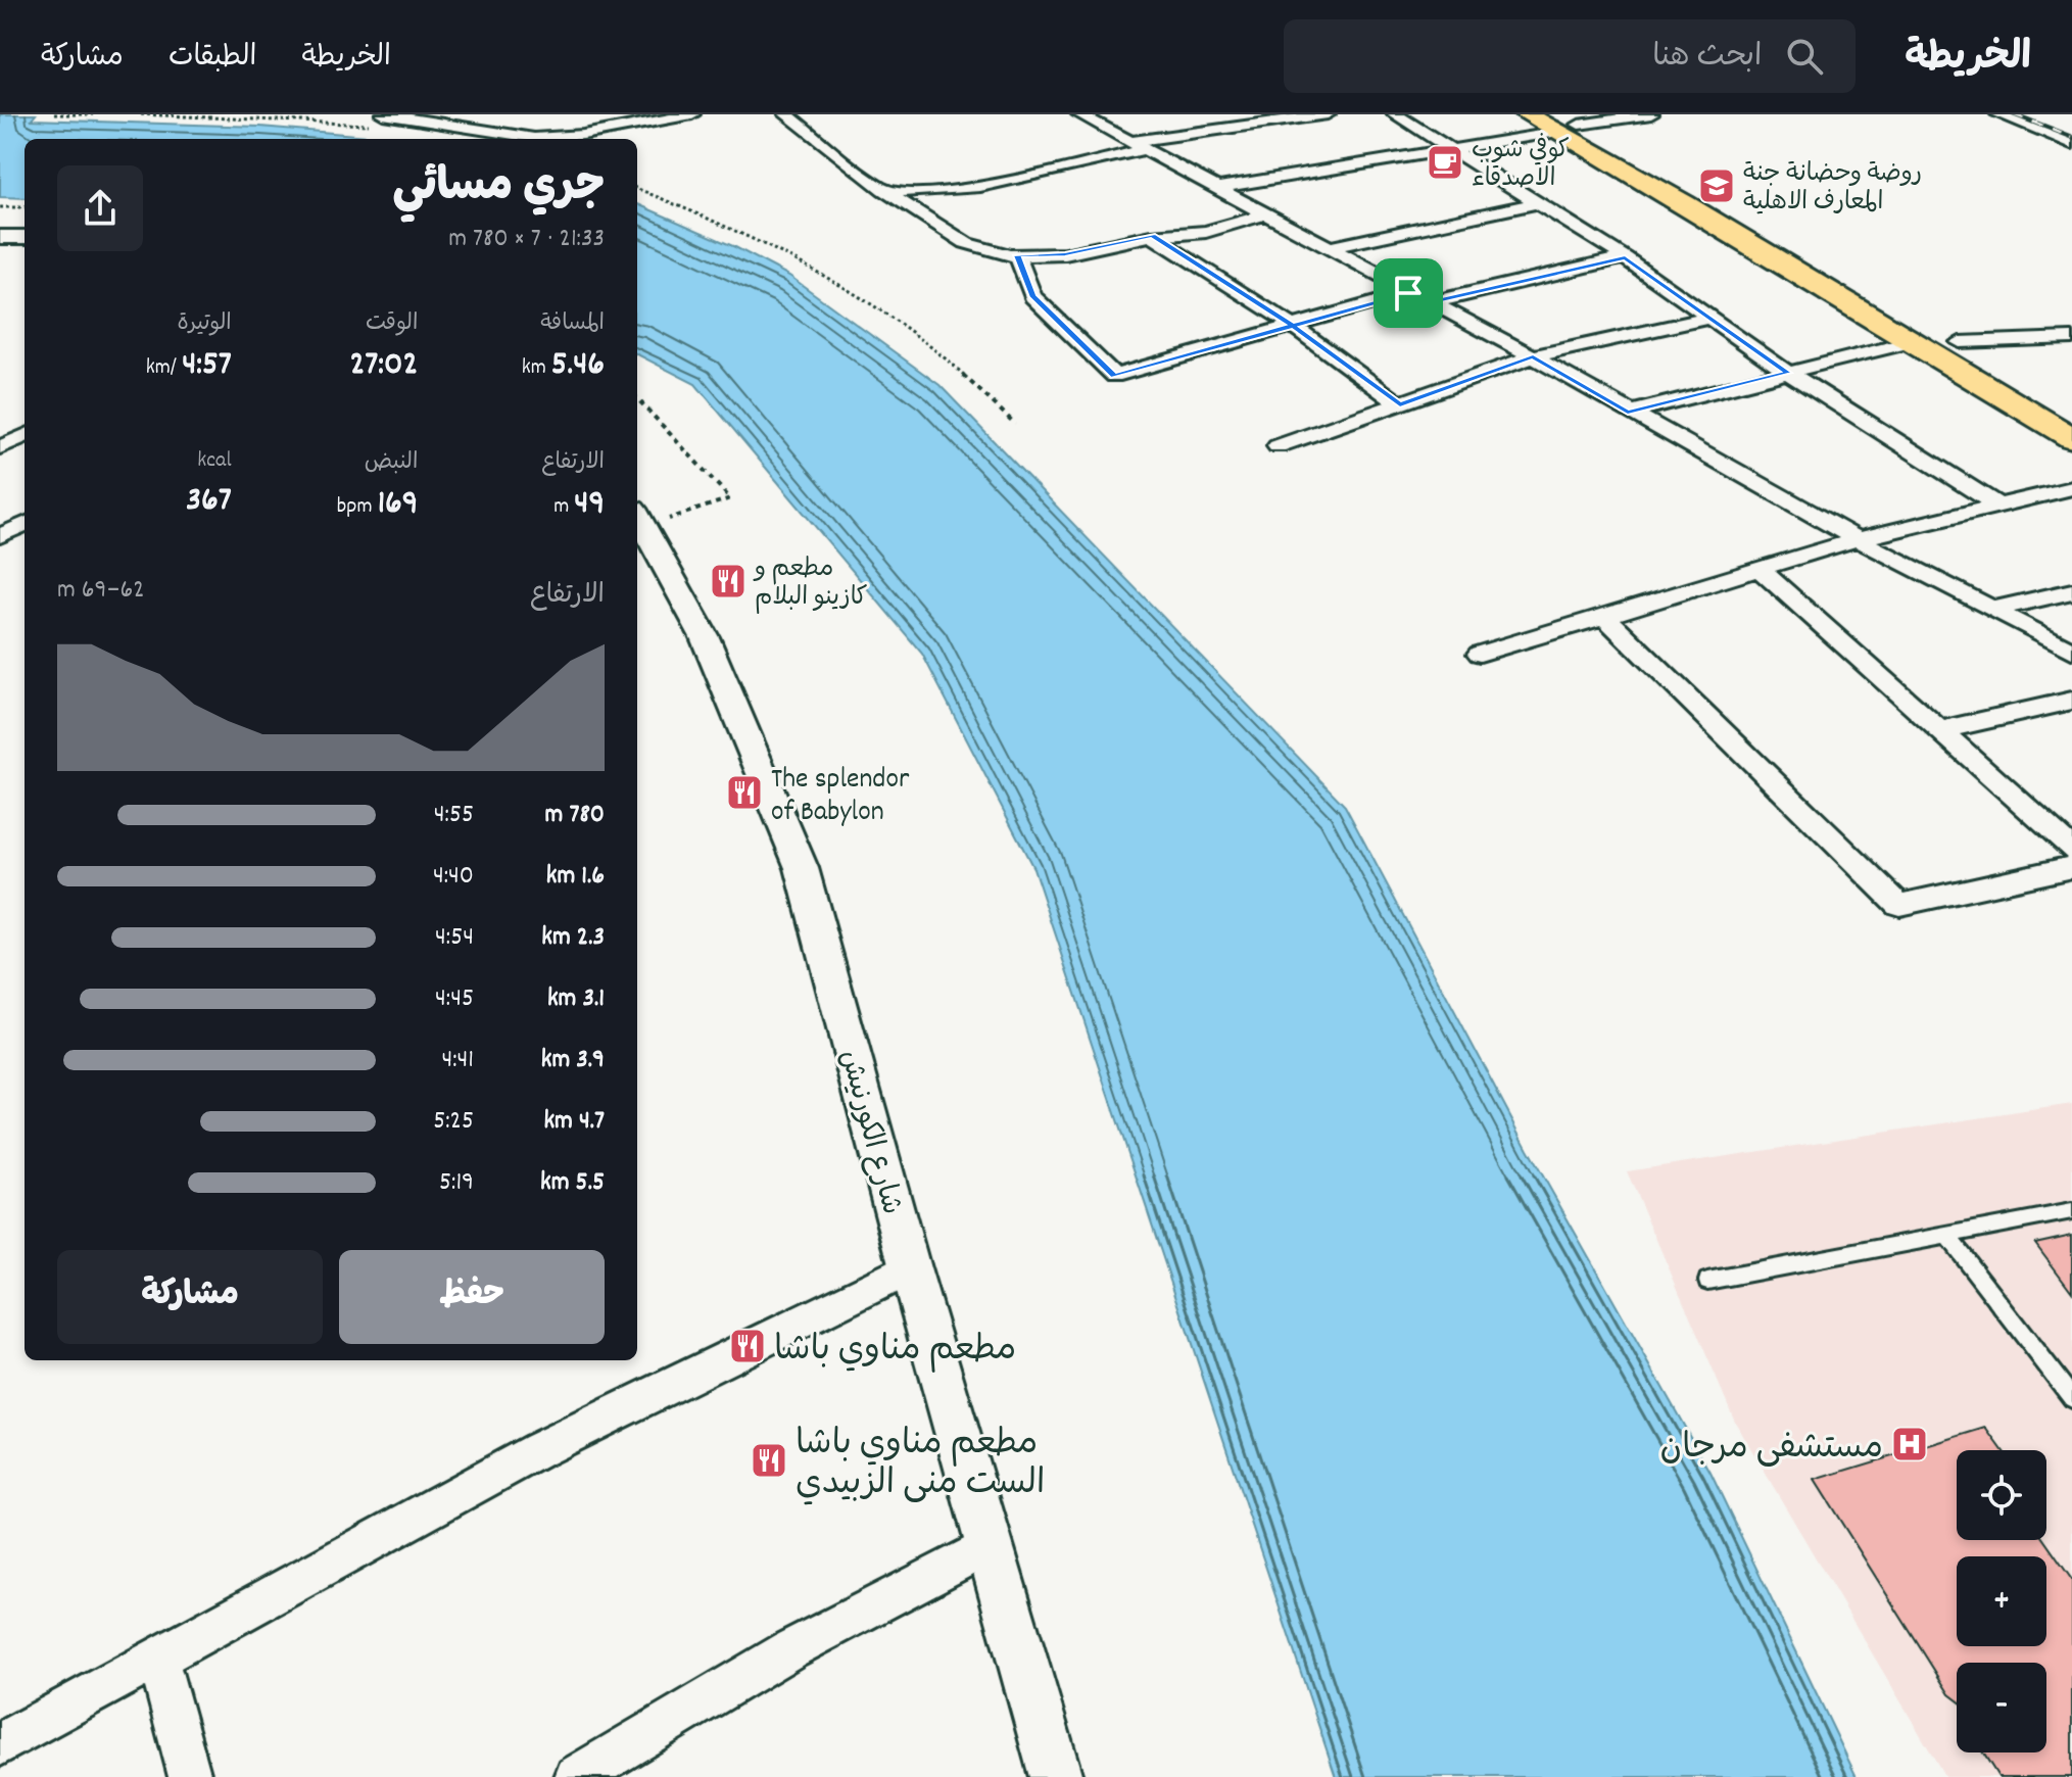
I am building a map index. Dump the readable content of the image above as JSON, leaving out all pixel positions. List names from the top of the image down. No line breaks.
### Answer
{"streets":{"street":["شارع الكورنيش"]},"places":{"cafe":["كوفي شوب الاصدقاء"],"school or university":["روضة وحضانة جنة المعارف الاهلية"],"restaurant":["مطعم و كازينو البلام","The splendor of Babylon","مطعم مناوي باشا","مطعم مناوي باشا الست منى الزبيدي"],"hospital":["مستشفى مرجان"]},"page":{"header":"الخريطة","search":"ابحث هنا","nav":["الخريطة","الطبقات","مشاركة"],"heading":["جري مسائي","21:33 · 7 × 780 m"],"stats":[["المسافة","5.46 km"],["الوقت","27:02"],["الوتيرة","4:57 /km"],["الارتفاع","49 m"],["النبض","169 bpm"],["kcal","367"]],"chart":["الارتفاع","62–69 m"],"list":[{"name":"780 m","note":"4:55"},{"name":"1.6 km","note":"4:40"},{"name":"2.3 km","note":"4:54"},{"name":"3.1 km","note":"4:45"},{"name":"3.9 km","note":"4:41"},{"name":"4.7 km","note":"5:25"},{"name":"5.5 km","note":"5:19"}],"buttons":["حفظ","مشاركة"],"map_buttons":["+","−"]}}
